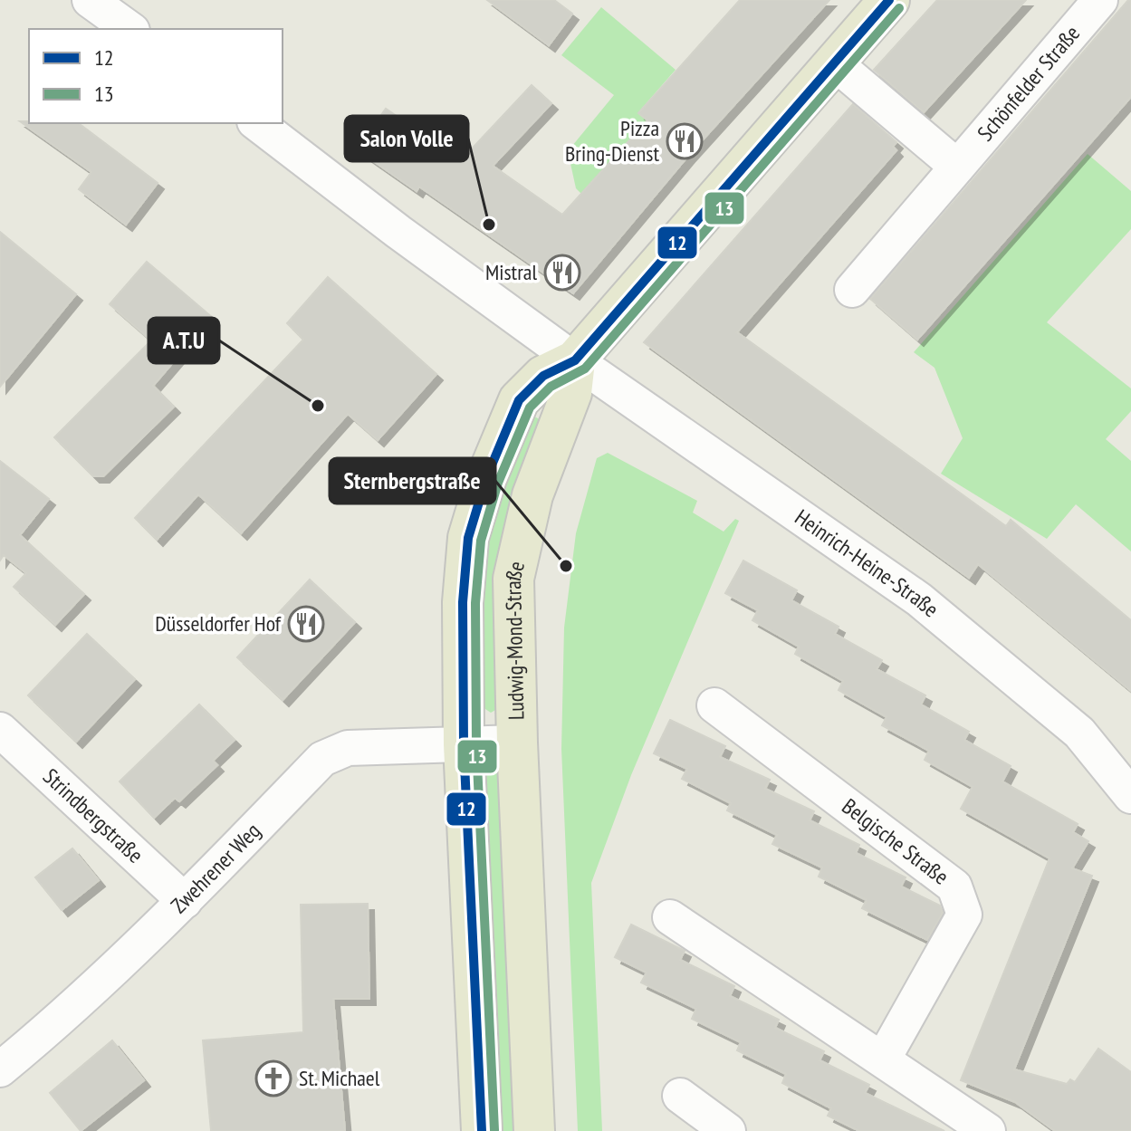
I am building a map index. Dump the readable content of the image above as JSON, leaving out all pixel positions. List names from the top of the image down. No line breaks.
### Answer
{"streets":{"main road":["Ludwig-Mond-Straße"],"street":["Schönfelder Straße","Heinrich-Heine-Straße","Strindbergstraße","Belgische Straße","Zwehrener Weg"]},"crossings":[["Heinrich-Heine-Straße","Ludwig-Mond-Straße"],["Ludwig-Mond-Straße","Zwehrener Weg"],["Strindbergstraße","Zwehrener Weg"]],"places":{"restaurant":["Pizza Bring-Dienst","Mistral","Düsseldorfer Hof"],"other":["Salon Volle","A.T.U","Sternbergstraße"],"church":["St. Michael"]},"lines":["transit line 12","transit line 13"],"legend":["12","13"]}
